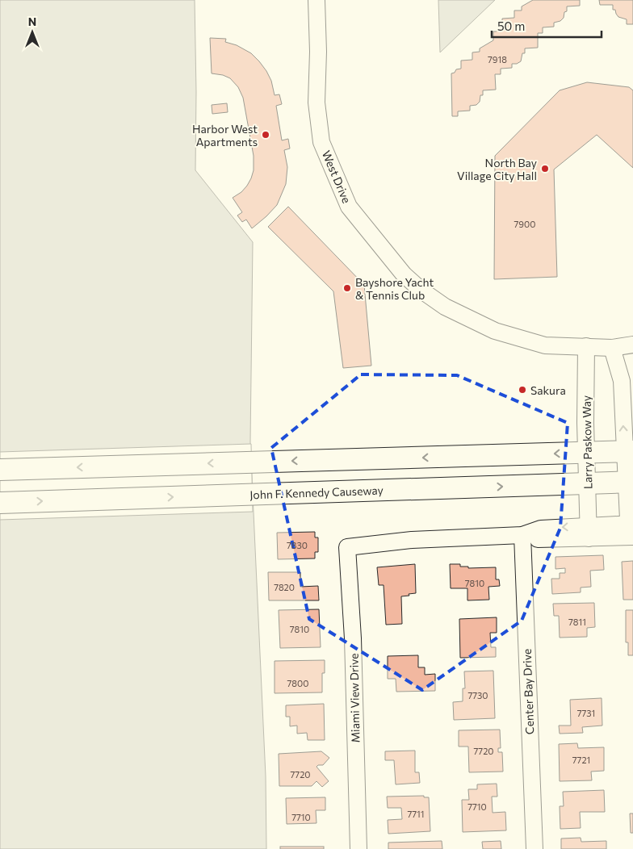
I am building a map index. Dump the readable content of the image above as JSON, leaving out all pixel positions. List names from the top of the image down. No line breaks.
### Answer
{"streets":{"main road":["John F. Kennedy Causeway"],"street":["West Drive","Larry Paskow Way","Center Bay Drive","Miami View Drive"]},"crossings":[["West Drive","Larry Paskow Way"],["Larry Paskow Way","John F. Kennedy Causeway"],["Center Bay Drive","Miami View Drive"]],"places":["Harbor West Apartments","North Bay Village City Hall","Bayshore Yacht & Tennis Club","Sakura"],"house_numbers":["7918","7900","7830","7810","7820","7811","7810","7800","7730","7731","7720","7721","7720","7710","7711","7710"],"scale_bar":"50 m","north":"top"}
